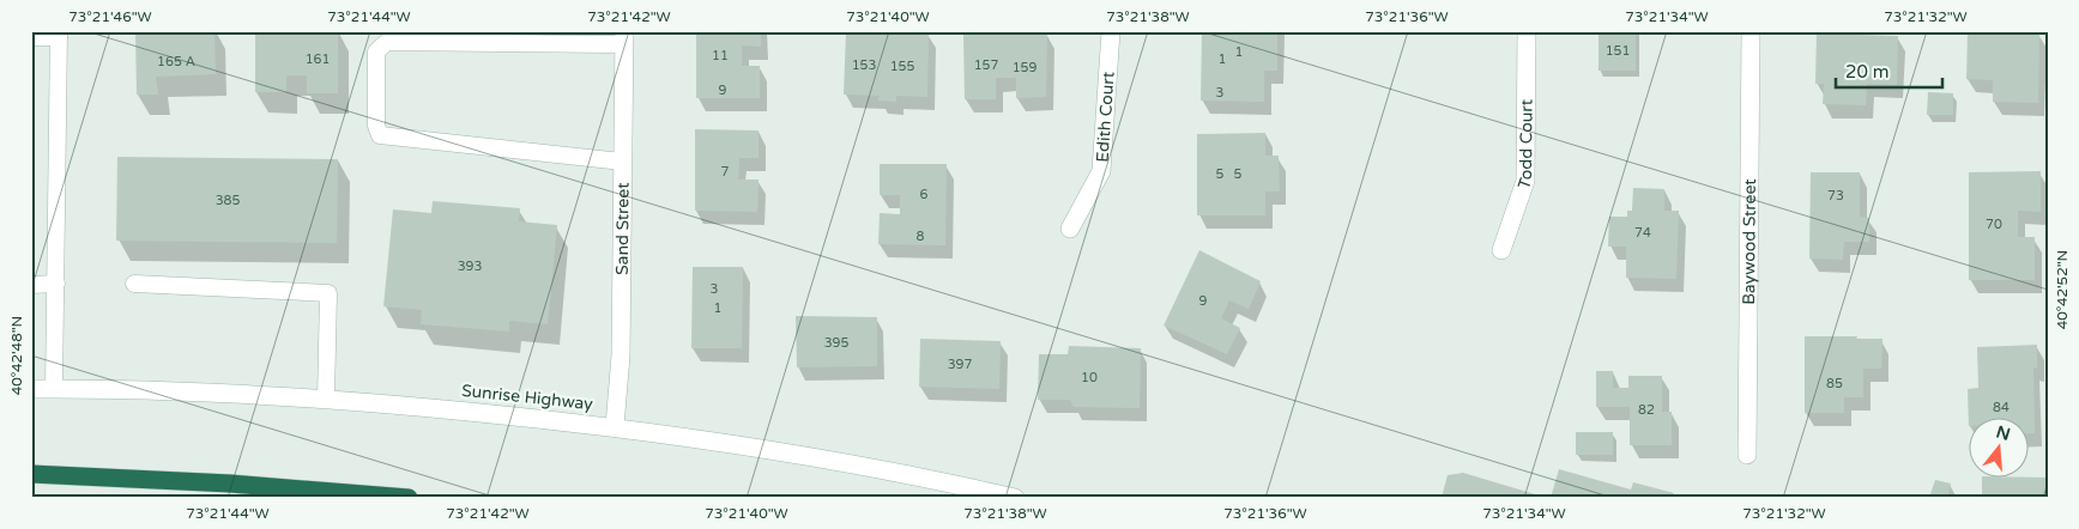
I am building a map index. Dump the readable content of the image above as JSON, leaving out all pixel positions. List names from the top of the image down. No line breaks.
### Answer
{"streets":{"street":["Edith Court","Todd Court","Sand Street","Baywood Street","Sunrise Highway"]},"crossings":[["Sand Street","Sunrise Highway"]],"house_numbers":["151","1","11","161","1","165 A","153","157","155","159","9","3","7","5","5","6","73","385","70","74","8","393","3","9","1","395","397","10","85","84","82"],"scale_bar":"20 m","north":"top","coordinates":["73°21'46\"W","73°21'44\"W","73°21'42\"W","73°21'40\"W","73°21'38\"W","73°21'36\"W","73°21'34\"W","73°21'32\"W","40°42'52\"N","40°42'48\"N"]}
